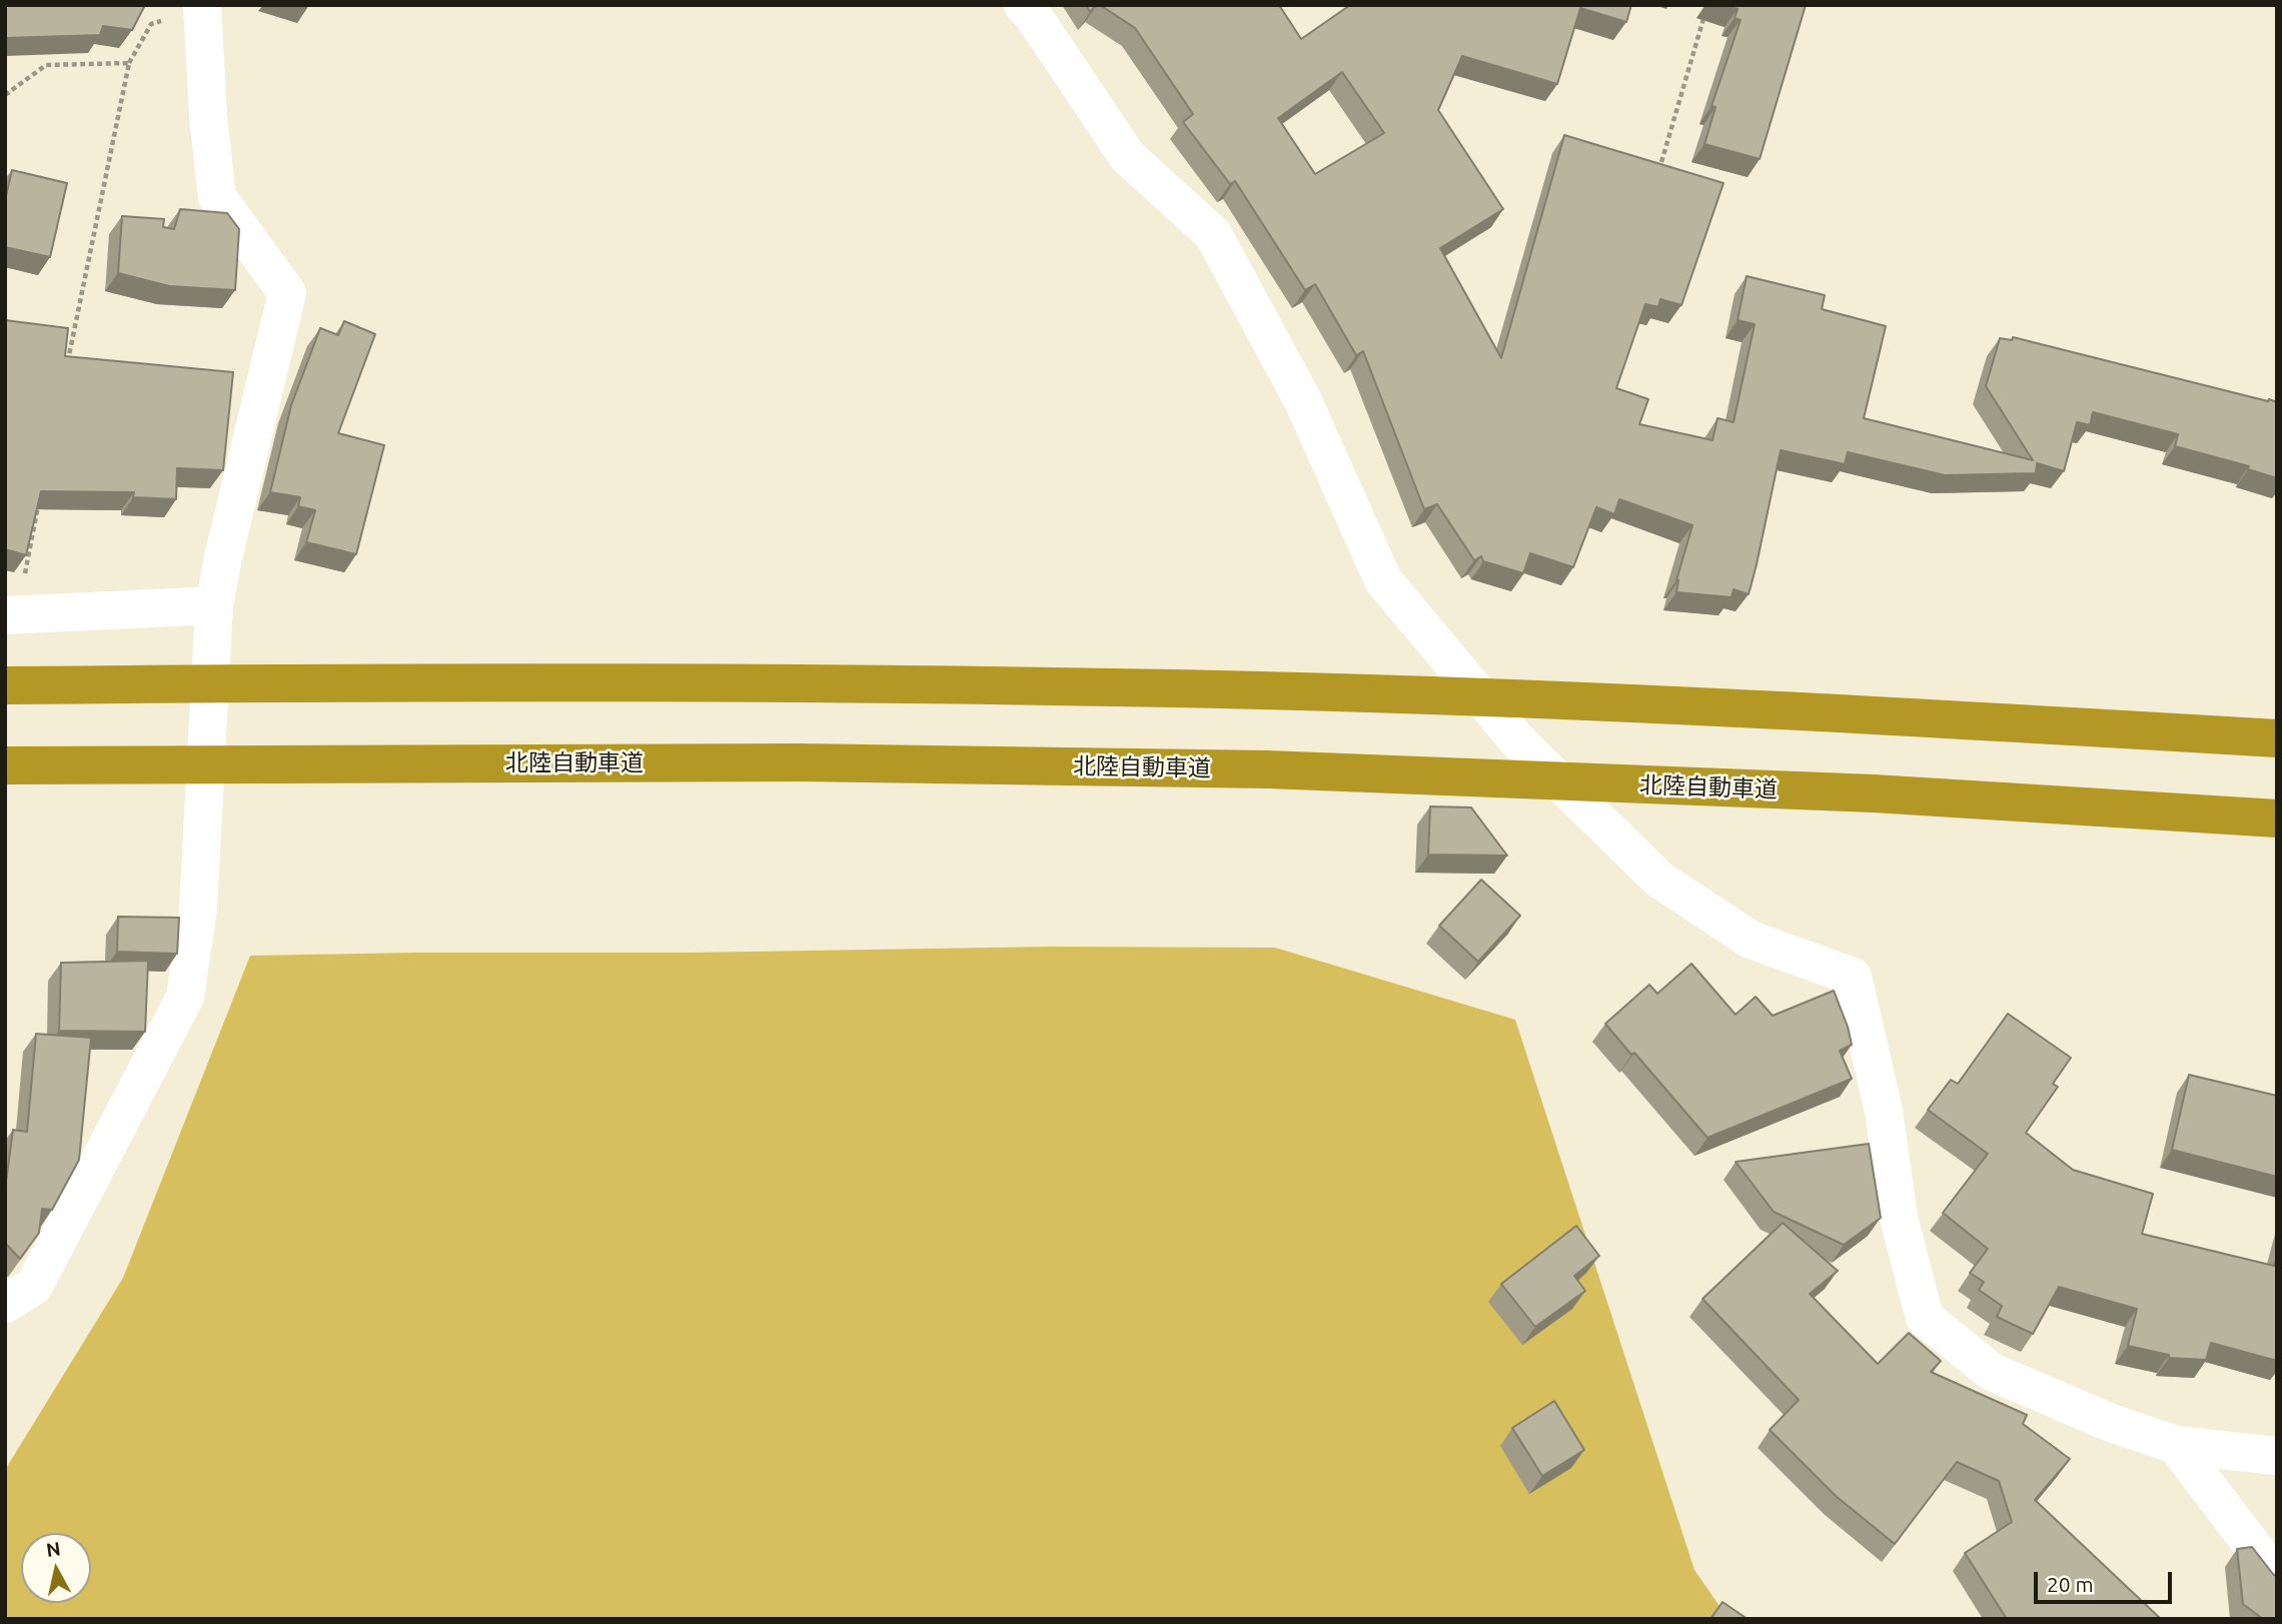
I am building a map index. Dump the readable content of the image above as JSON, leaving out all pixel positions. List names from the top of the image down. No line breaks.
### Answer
{"streets":{"highway":["北陸自動車道"]},"scale_bar":"20 m","north":"top"}
